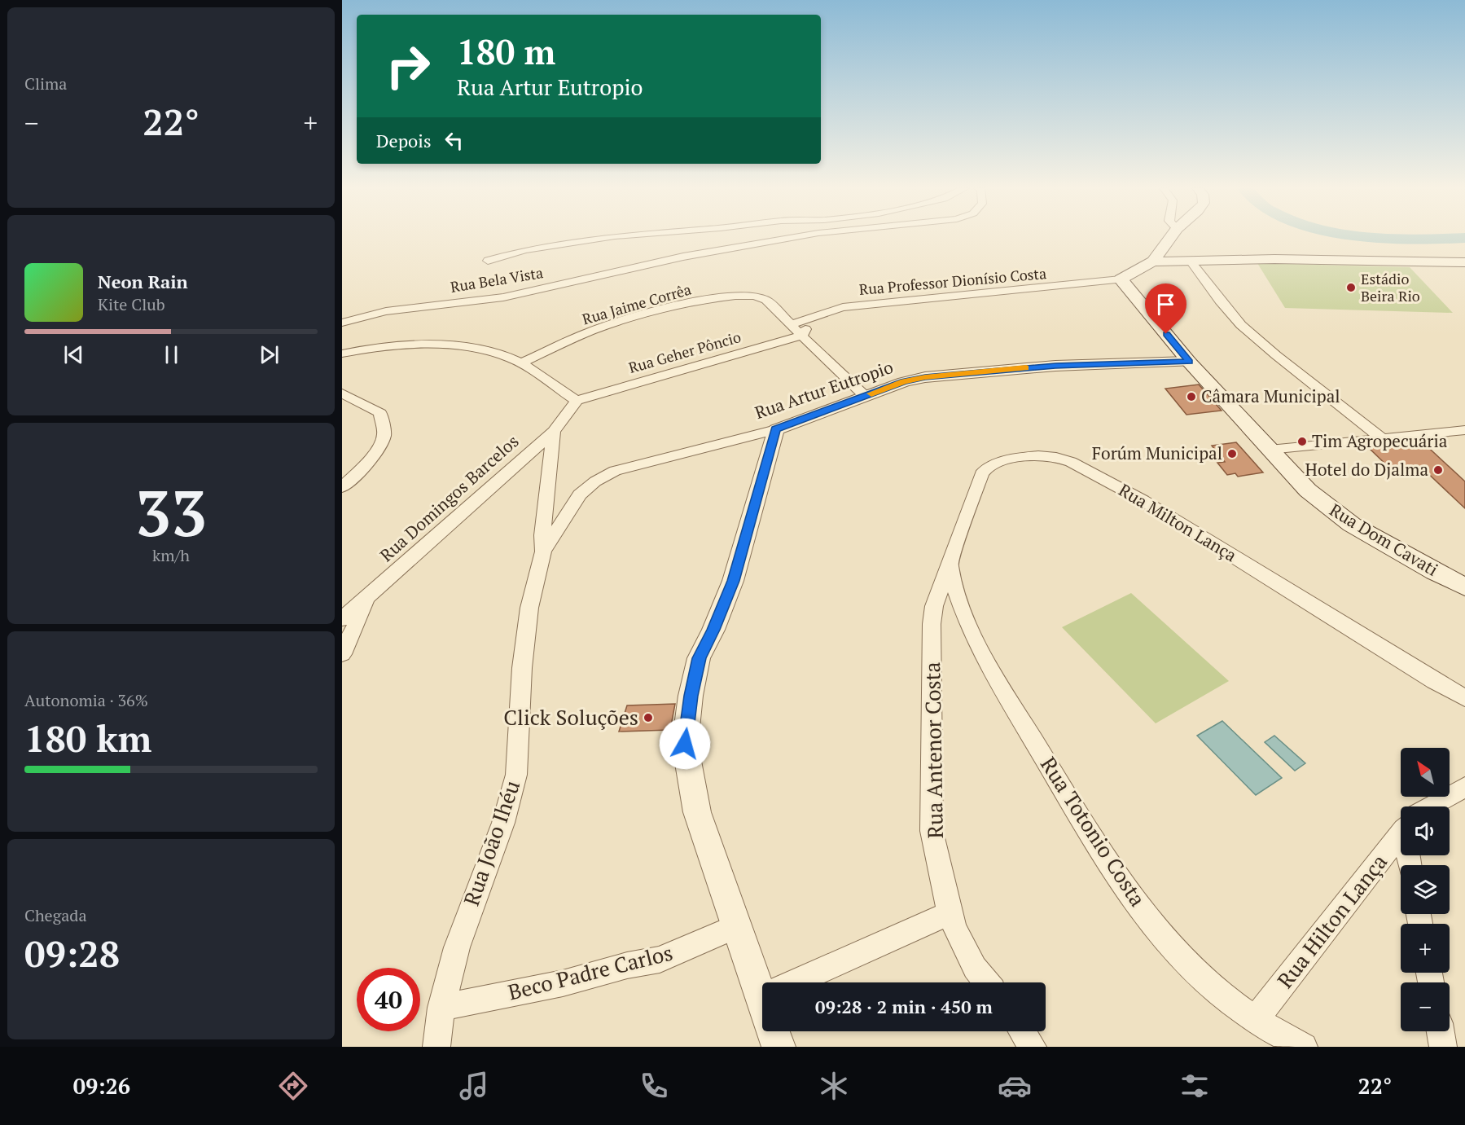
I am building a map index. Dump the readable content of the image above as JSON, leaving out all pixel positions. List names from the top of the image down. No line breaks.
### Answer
{"streets":{"main road":["Rua Dom Cavati"],"street":["Rua Bela Vista","Rua Professor Dionísio Costa","Rua Jaime Corrêa","Rua Geher Pôncio","Rua Artur Eutropio","Rua Domingos Barcelos","Rua Milton Lança","Rua Antenor Costa","Rua Totonio Costa","Rua João Ihéu","Rua Hilton Lança","Beco Padre Carlos"]},"crossings":[["Rua Professor Dionísio Costa","Rua Jaime Corrêa"],["Rua Professor Dionísio Costa","Rua Dom Cavati"],["Rua Geher Pôncio","Rua Domingos Barcelos"],["Rua Artur Eutropio","Rua Dom Cavati"],["Rua Artur Eutropio","Rua João Ihéu"],["Rua Domingos Barcelos","Rua João Ihéu"],["Rua Milton Lança","Rua Antenor Costa"],["Rua Milton Lança","Rua Totonio Costa"],["Rua Totonio Costa","Rua Hilton Lança"],["Rua João Ihéu","Beco Padre Carlos"]],"places":["Estádio Beira Rio","Câmara Municipal","Tim Agropecuária","Forúm Municipal","Hotel do Djalma","Click Soluções"],"north":"top left","page":{"tile":["Clima",["33","km/h"],["Autonomia · 36%","180 km"],["Chegada","09:28"]],"turn":["180 m","Rua Artur Eutropio"],"heat":["−","22°","+"],"then":"Depois","song":["Neon Rain","Kite Club"],"map_buttons":["+","−"],"limit":"40","trip":"09:28 · 2 min · 450 m","tabs":["09:26","22°"]}}
